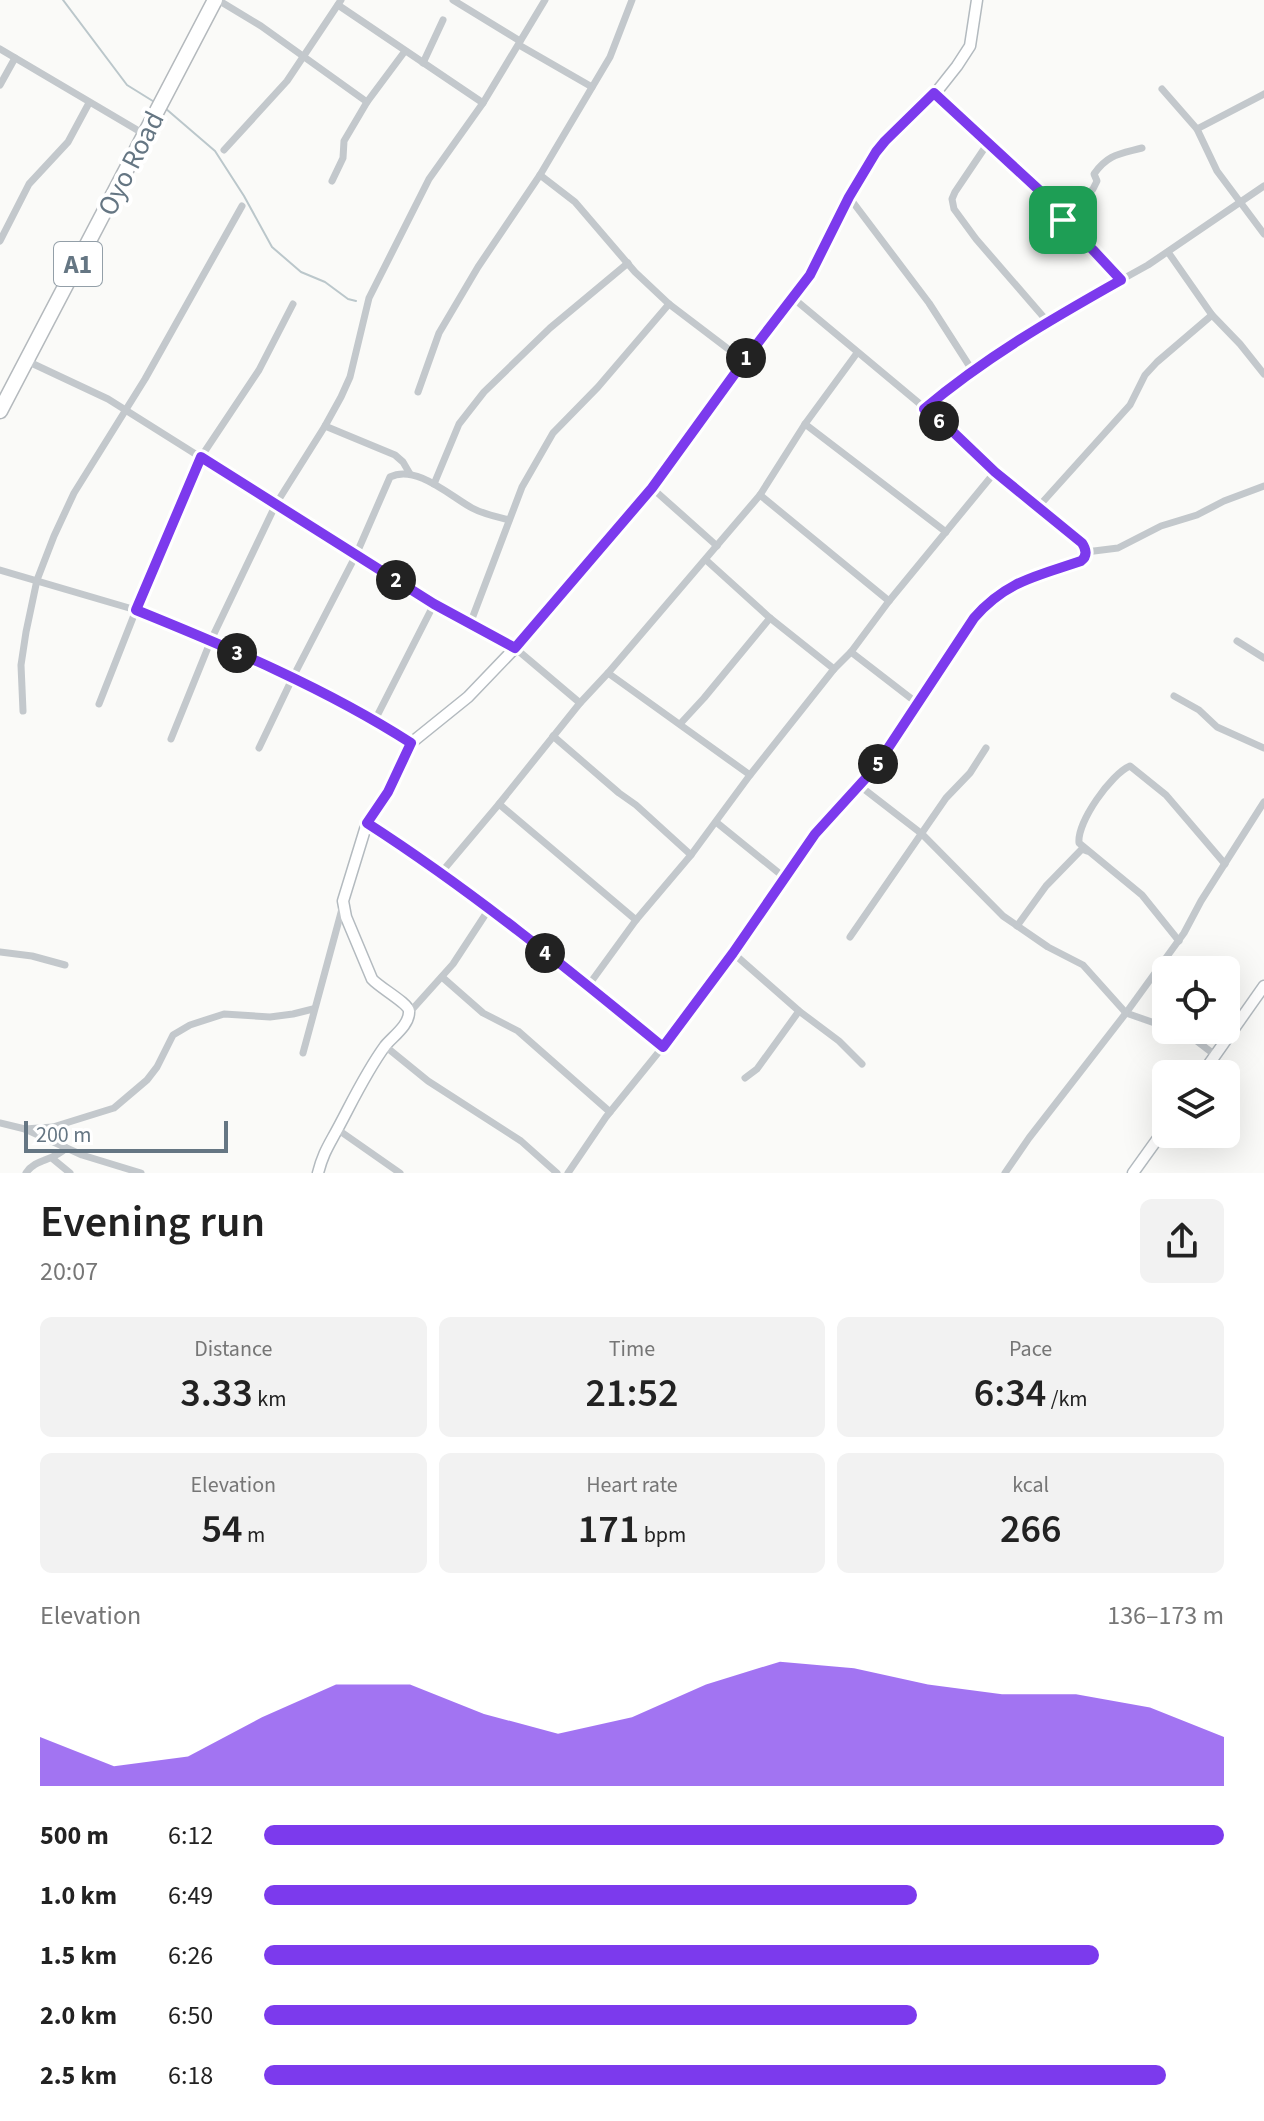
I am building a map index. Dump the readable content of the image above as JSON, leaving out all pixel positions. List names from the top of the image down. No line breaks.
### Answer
{"streets":{"highway":["Oyo Road","A1"]},"scale_bar":"200 m","page":{"pins":["1","6","2","3","5","4"],"scale":"200 m","heading":["Evening run","20:07"],"stats":[["Distance","3.33 km"],["Time","21:52"],["Pace","6:34 /km"],["Elevation","54 m"],["Heart rate","171 bpm"],["kcal","266"]],"chart":["Elevation","136–173 m"],"list":[{"name":"500 m","note":"6:12"},{"name":"1.0 km","note":"6:49"},{"name":"1.5 km","note":"6:26"},{"name":"2.0 km","note":"6:50"},{"name":"2.5 km","note":"6:18"}]}}
